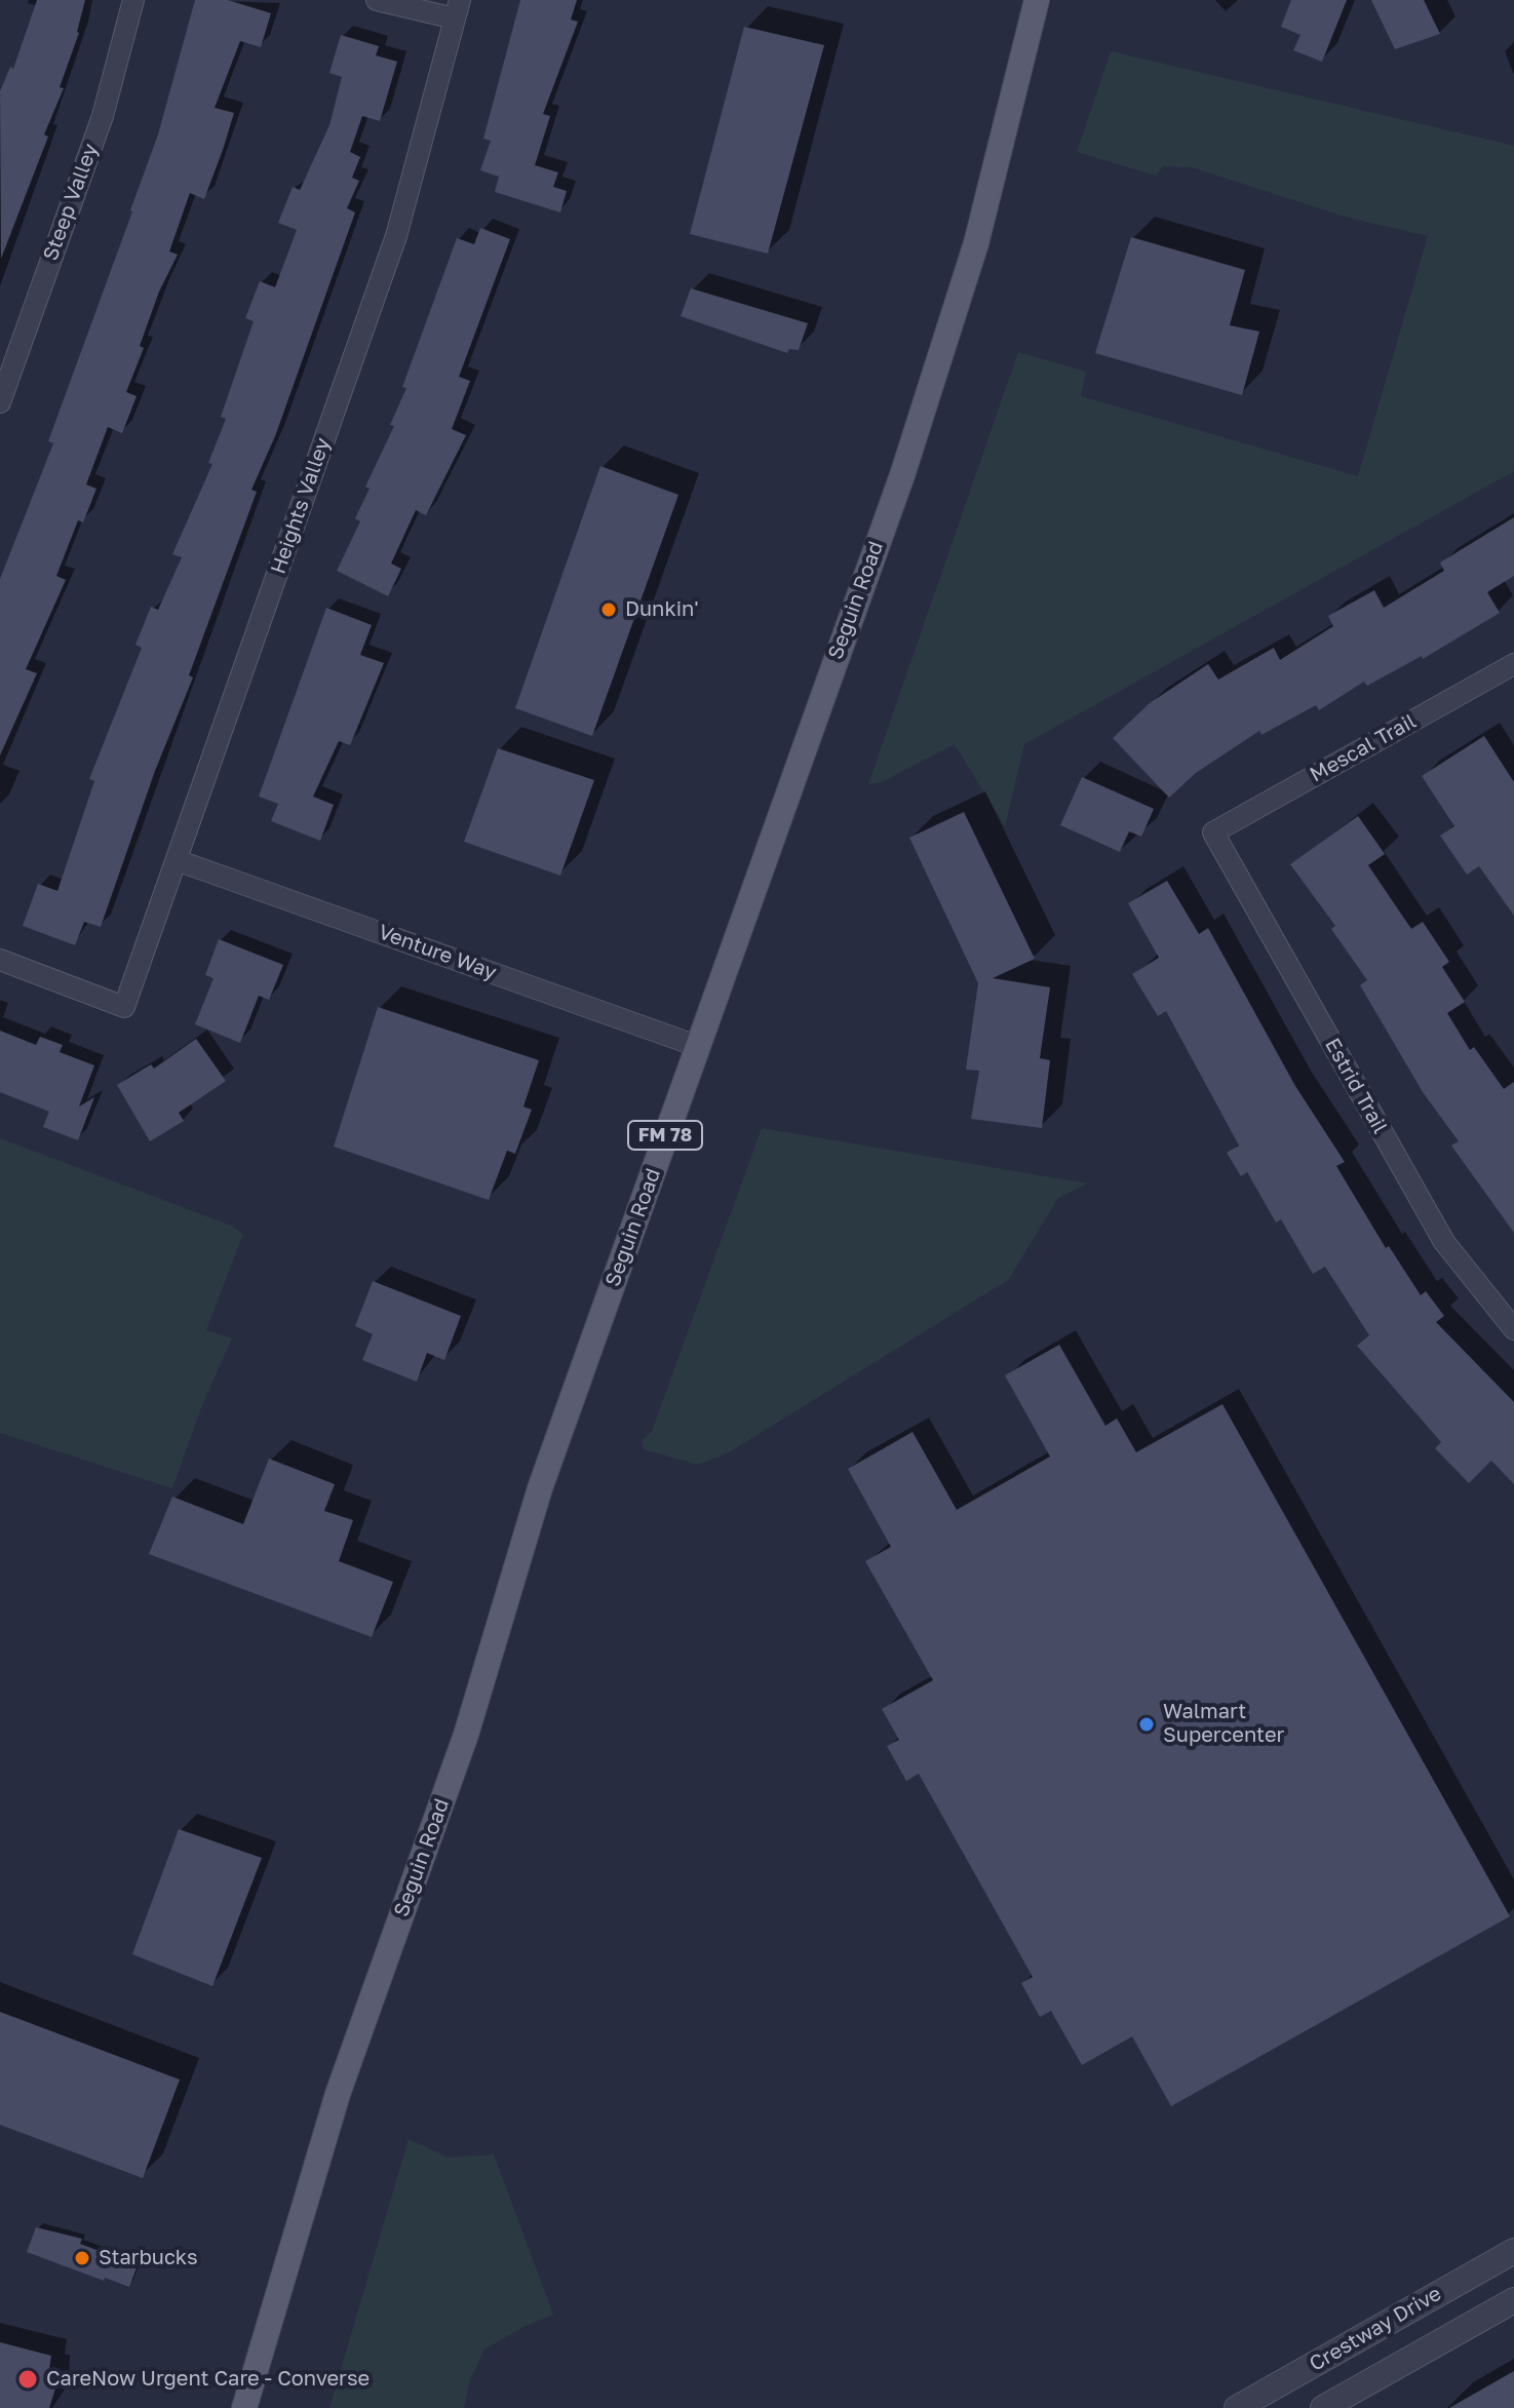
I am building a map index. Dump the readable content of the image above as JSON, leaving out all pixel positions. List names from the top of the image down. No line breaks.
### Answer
{"streets":{"main road":["Seguin Road","FM 78"],"street":["Steep Valley","Heights Valley","Mescal Trail","Venture Way","Estrid Trail","Crestway Drive"]},"crossings":[["Heights Valley","Venture Way"],["Seguin Road","Venture Way"],["Mescal Trail","Estrid Trail"]],"places":["Dunkin'","Walmart Supercenter","Starbucks","CareNow Urgent Care - Converse"]}
